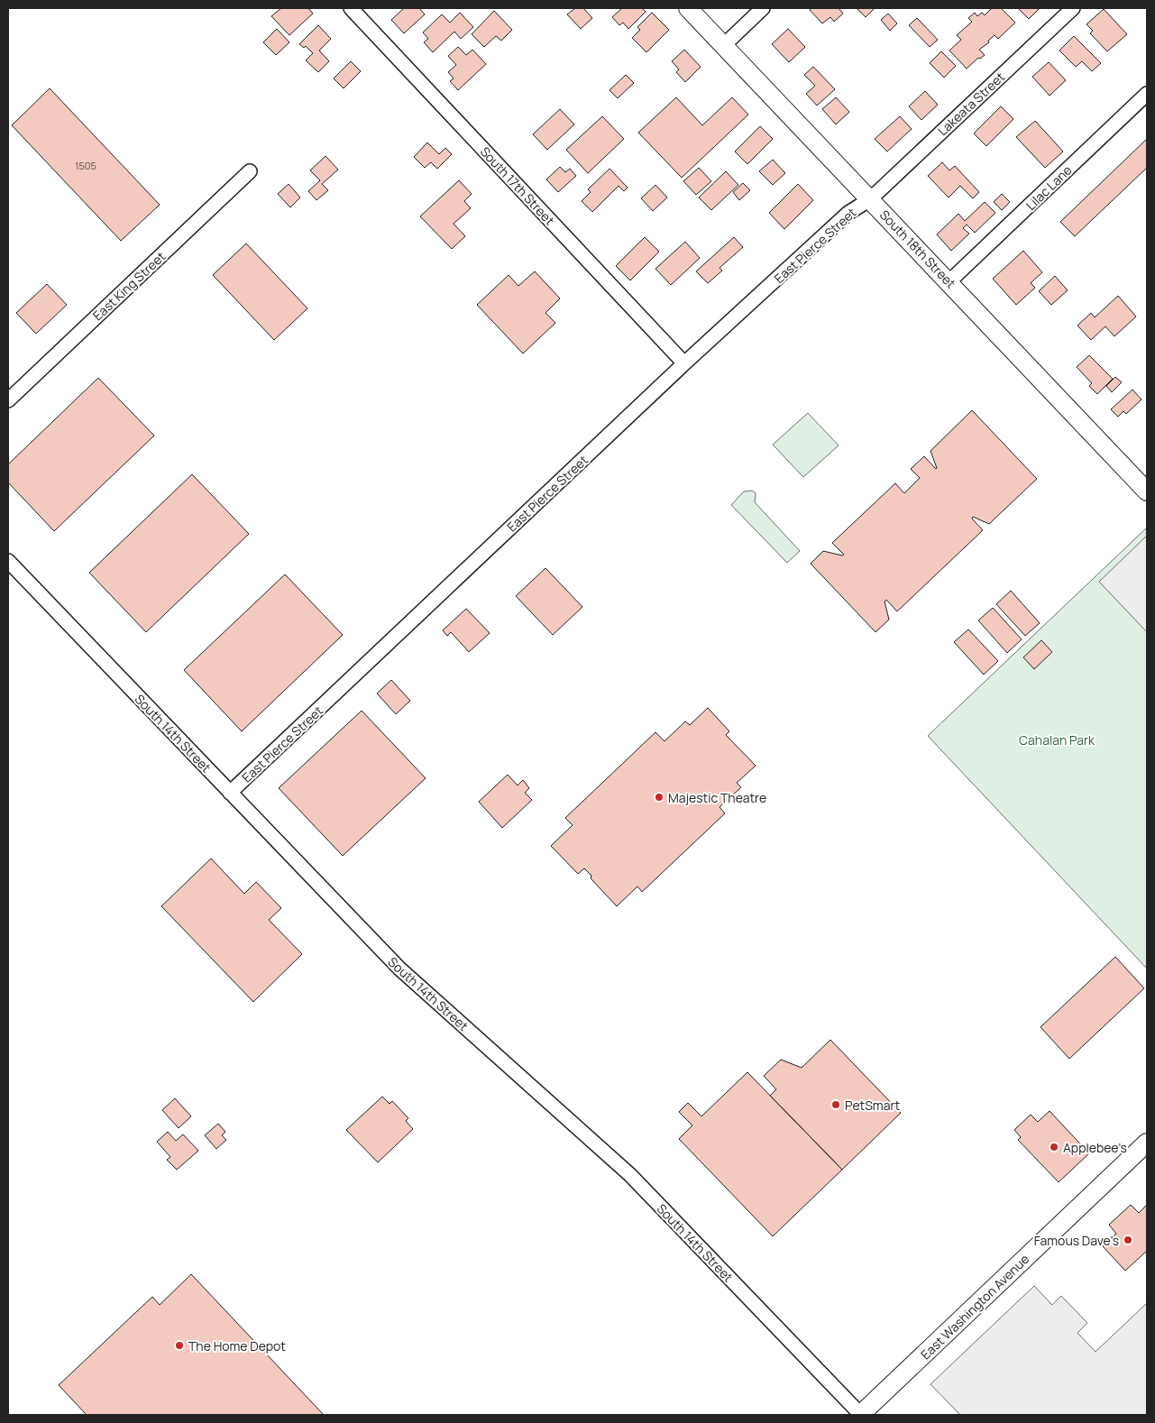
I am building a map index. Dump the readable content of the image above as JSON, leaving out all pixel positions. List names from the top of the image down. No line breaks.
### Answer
{"streets":{"street":["Lakeata Street","South 17th Street","Lilac Lane","East Pierce Street","South 18th Street","East King Street","South 14th Street","East Washington Avenue"]},"crossings":[["Lakeata Street","East Pierce Street"],["Lakeata Street","South 18th Street"],["South 17th Street","East Pierce Street"],["Lilac Lane","South 18th Street"],["East Pierce Street","South 18th Street"],["East Pierce Street","South 14th Street"],["South 14th Street","East Washington Avenue"]],"parks":["Cahalan Park"],"places":["Majestic Theatre","PetSmart","Applebee's","Famous Dave's","The Home Depot"],"house_numbers":["1505"]}
